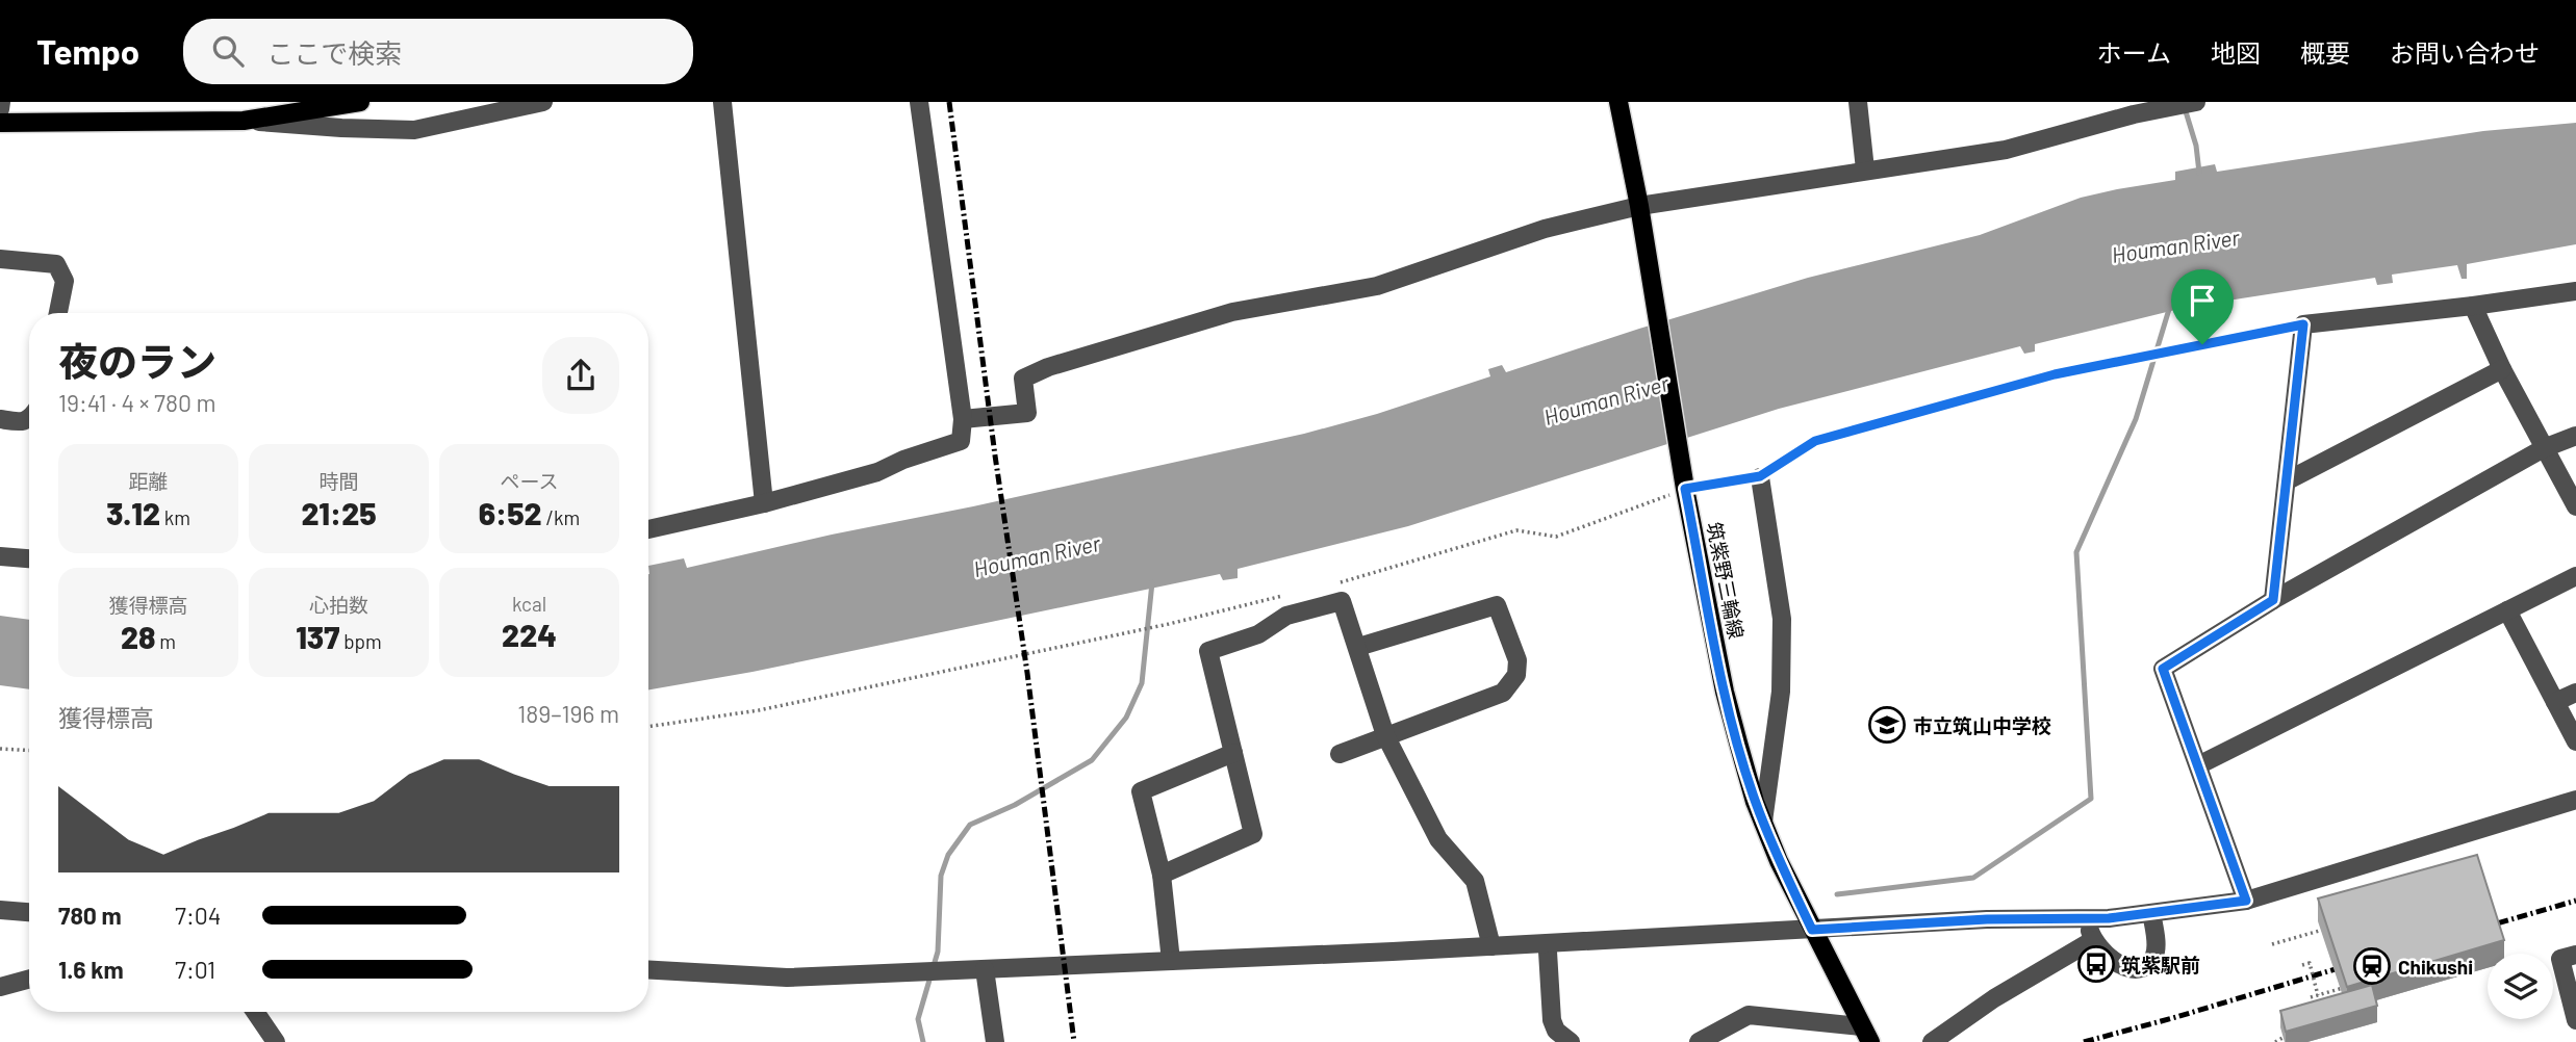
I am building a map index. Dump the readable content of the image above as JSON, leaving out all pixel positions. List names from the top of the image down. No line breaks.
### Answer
{"streets":{"main road":["筑紫野三輪線"]},"water":["Houman River"],"places":{"school or university":["市立筑山中学校"],"bus stop":["筑紫駅前"],"station":["Chikushi"]},"page":{"header":"Tempo","search":"ここで検索","nav":["ホーム","地図","概要","お問い合わせ"],"heading":["夜のラン","19:41 · 4 × 780 m"],"stats":[["距離","3.12 km"],["時間","21:25"],["ペース","6:52 /km"],["獲得標高","28 m"],["心拍数","137 bpm"],["kcal","224"]],"chart":["獲得標高","189–196 m"],"list":[{"name":"780 m","note":"7:04"},{"name":"1.6 km","note":"7:01"}]}}
